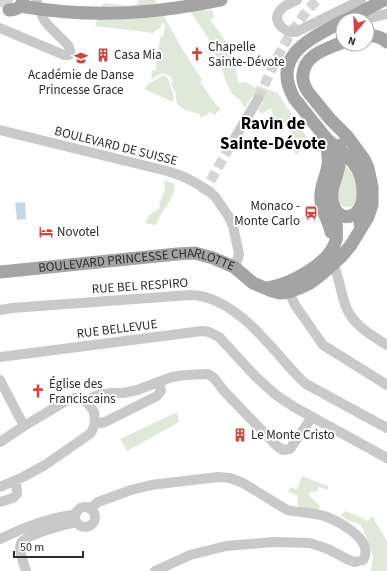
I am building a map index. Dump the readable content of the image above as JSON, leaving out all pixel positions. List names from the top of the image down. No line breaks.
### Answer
{"streets":{"main road":["BOULEVARD PRINCESSE CHARLOTTE"],"street":["BOULEVARD DE SUISSE","RUE BEL RESPIRO","RUE BELLEVUE"]},"crossings":[["BOULEVARD DE SUISSE","BOULEVARD PRINCESSE CHARLOTTE"]],"districts":["Ravin de Sainte-Dévote"],"places":{"church":["Chapelle Sainte-Dévote","Église des Franciscains"],"building":["Casa Mia","Le Monte Cristo"],"school or university":["Académie de Danse Princesse Grace"],"station":["Monaco - Monte Carlo"],"hotel":["Novotel"]},"scale_bar":"50 m","north":"bottom"}
